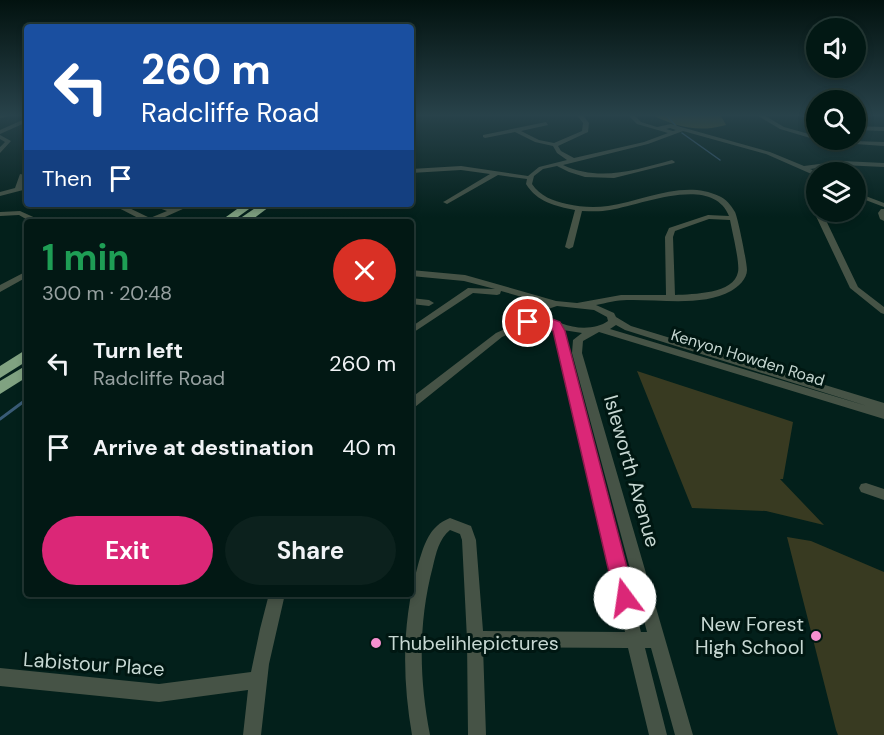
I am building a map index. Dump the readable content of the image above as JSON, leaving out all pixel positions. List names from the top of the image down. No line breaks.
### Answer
{"streets":{"street":["Kenyon Howden Road","Isleworth Avenue","Labistour Place"]},"crossings":[["Kenyon Howden Road","Isleworth Avenue"]],"places":["New Forest High School","Thubelihlepictures"],"page":{"turn":["260 m","Radcliffe Road"],"then":"Then","heading":["1 min","300 m · 20:48"],"list":[{"name":"Turn left","note":"Radcliffe Road","value":"260 m"},{"name":"Arrive at destination","value":"40 m"}],"buttons":["Exit","Share"]}}
